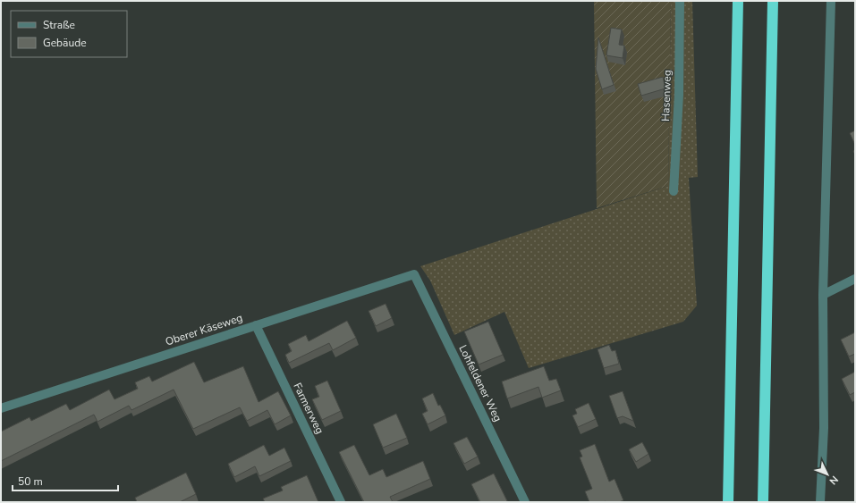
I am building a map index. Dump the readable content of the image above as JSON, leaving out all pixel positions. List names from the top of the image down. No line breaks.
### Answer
{"streets":{"street":["Hasenweg","Oberer Käseweg","Lohfeldener Weg","Farmerweg"]},"crossings":[["Oberer Käseweg","Lohfeldener Weg"],["Oberer Käseweg","Farmerweg"]],"legend":["Straße","Gebäude"],"scale_bar":"50 m","north":"bottom right"}
